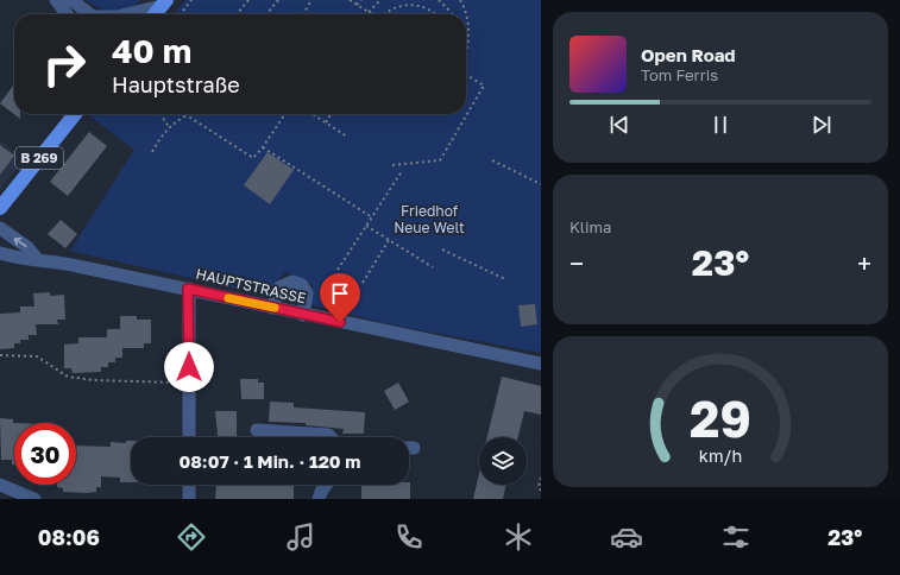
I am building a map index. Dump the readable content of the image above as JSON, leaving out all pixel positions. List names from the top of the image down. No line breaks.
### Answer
{"streets":{"main road":["B 269"],"street":["HAUPTSTRASSE"]},"parks":["Friedhof Neue Welt"],"page":{"turn":["40 m","Hauptstraße"],"song":["Open Road","Tom Ferris"],"tile":"Klima","heat":["−","23°","+"],"limit":"30","trip":"08:07 · 1 Min. · 120 m","tabs":["08:06","23°"],"gauge":["29","km/h"]}}
